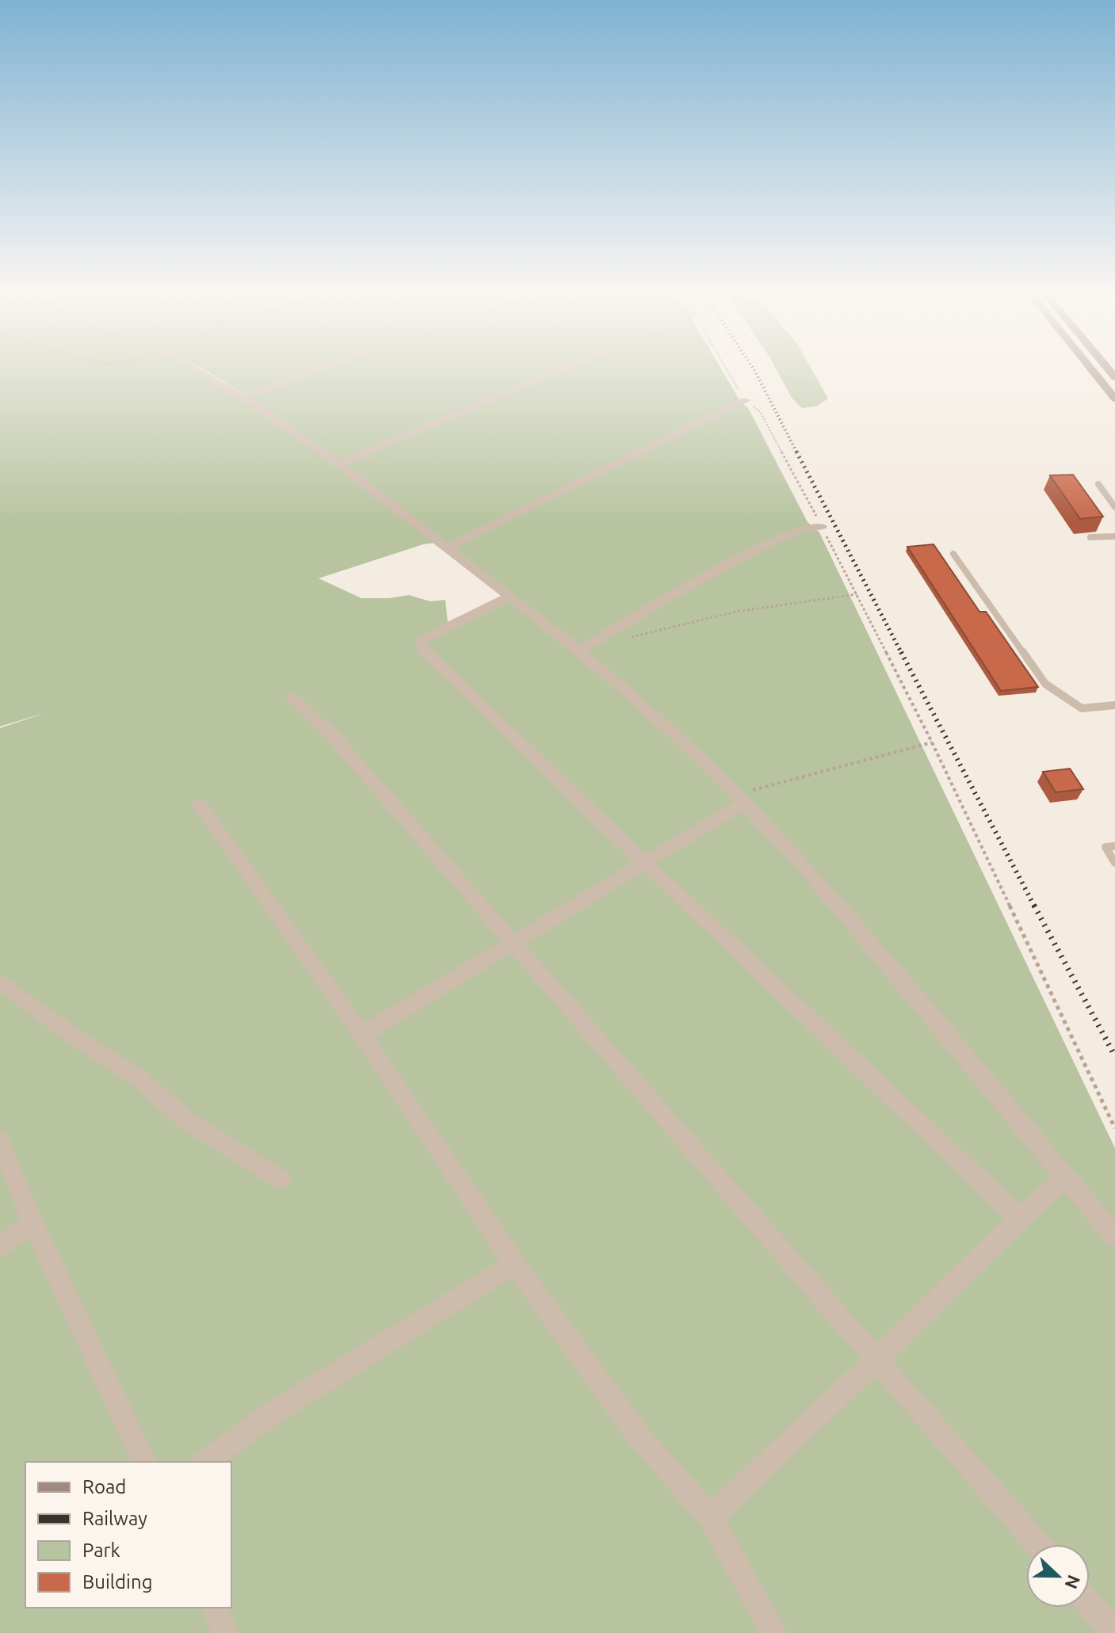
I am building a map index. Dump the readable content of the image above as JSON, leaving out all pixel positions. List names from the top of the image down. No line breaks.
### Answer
{"legend":["Road","Railway","Park","Building"],"north":"right"}
